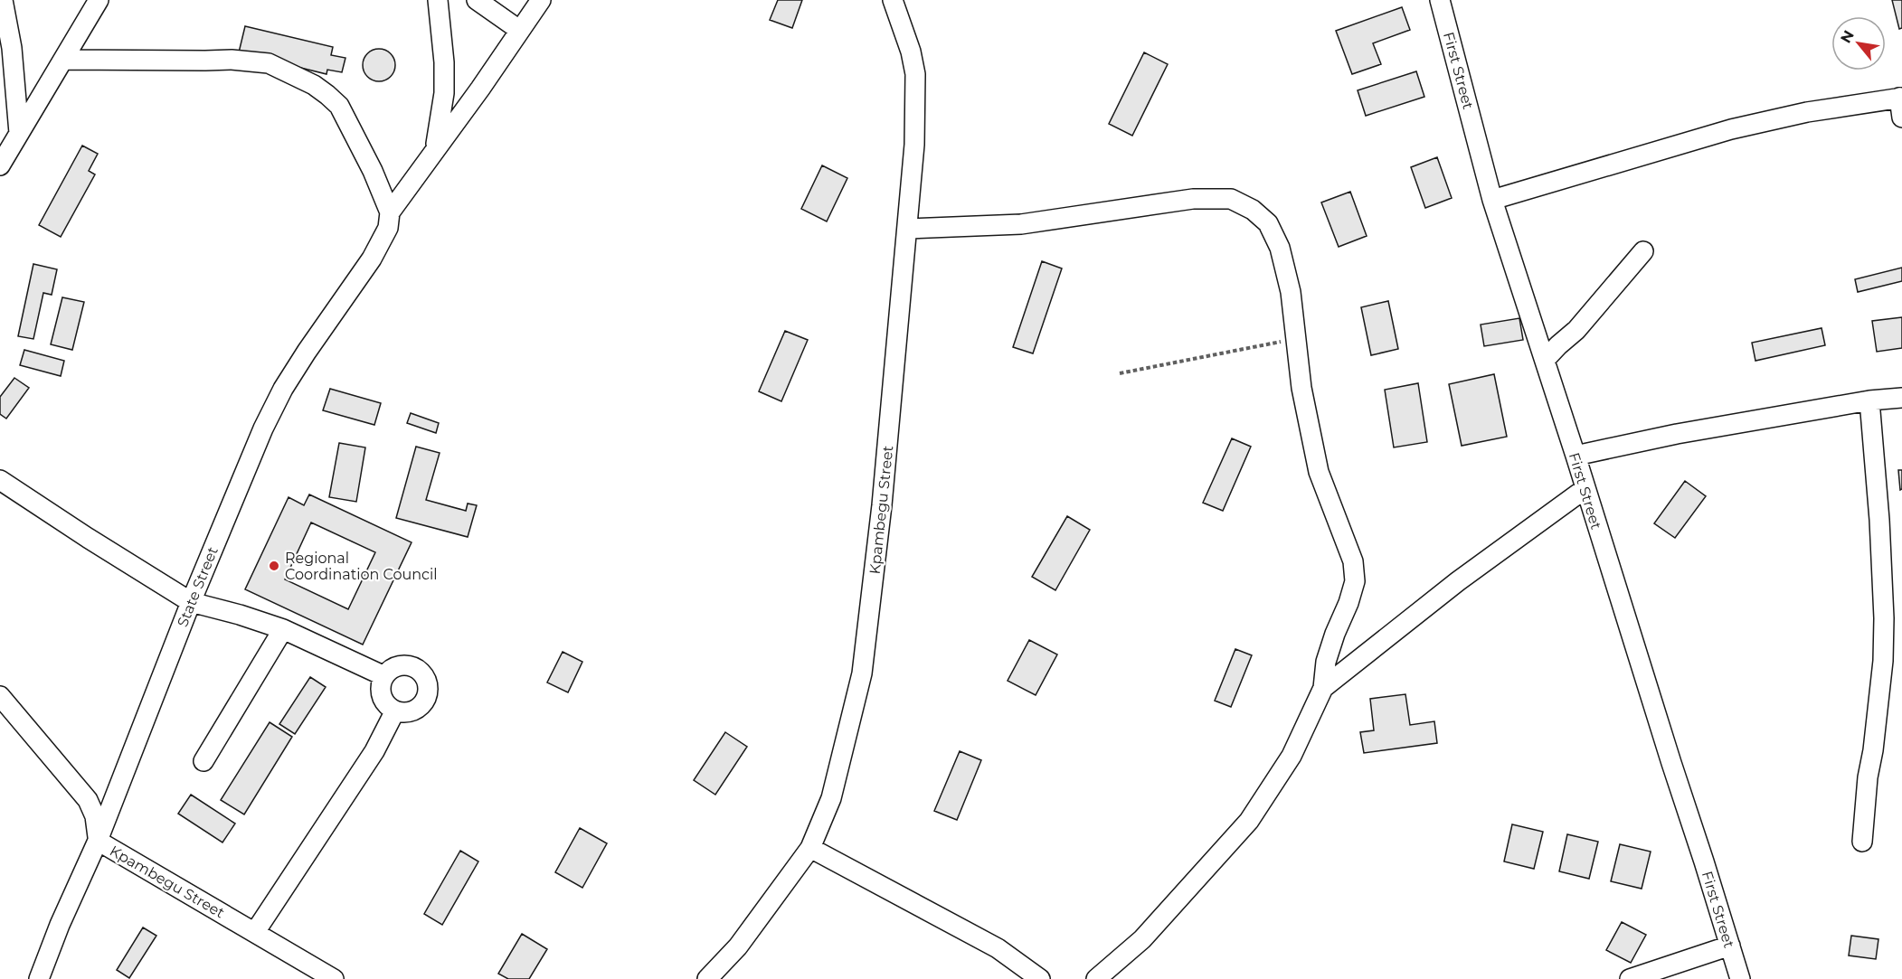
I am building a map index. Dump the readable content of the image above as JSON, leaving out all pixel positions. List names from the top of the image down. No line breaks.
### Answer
{"streets":{"street":["First Street","Kpambegu Street","State Street"]},"crossings":[["Kpambegu Street","State Street"]],"places":["Regional Coordination Council"],"north":"top left"}
